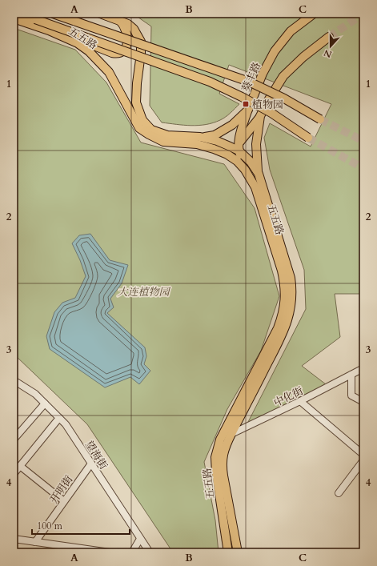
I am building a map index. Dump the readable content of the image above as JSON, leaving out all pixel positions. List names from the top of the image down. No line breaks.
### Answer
{"streets":{"main road":["五五路","葵丰路"],"street":["中化街","望海街","开明街"]},"crossings":[["五五路","中化街"],["望海街","开明街"]],"parks":["大连植物园"],"places":{"transit":["植物园"]},"scale_bar":"100 m","north":"bottom","grid":{"columns":["A","B","C"],"rows":["1","2","3","4"]}}
